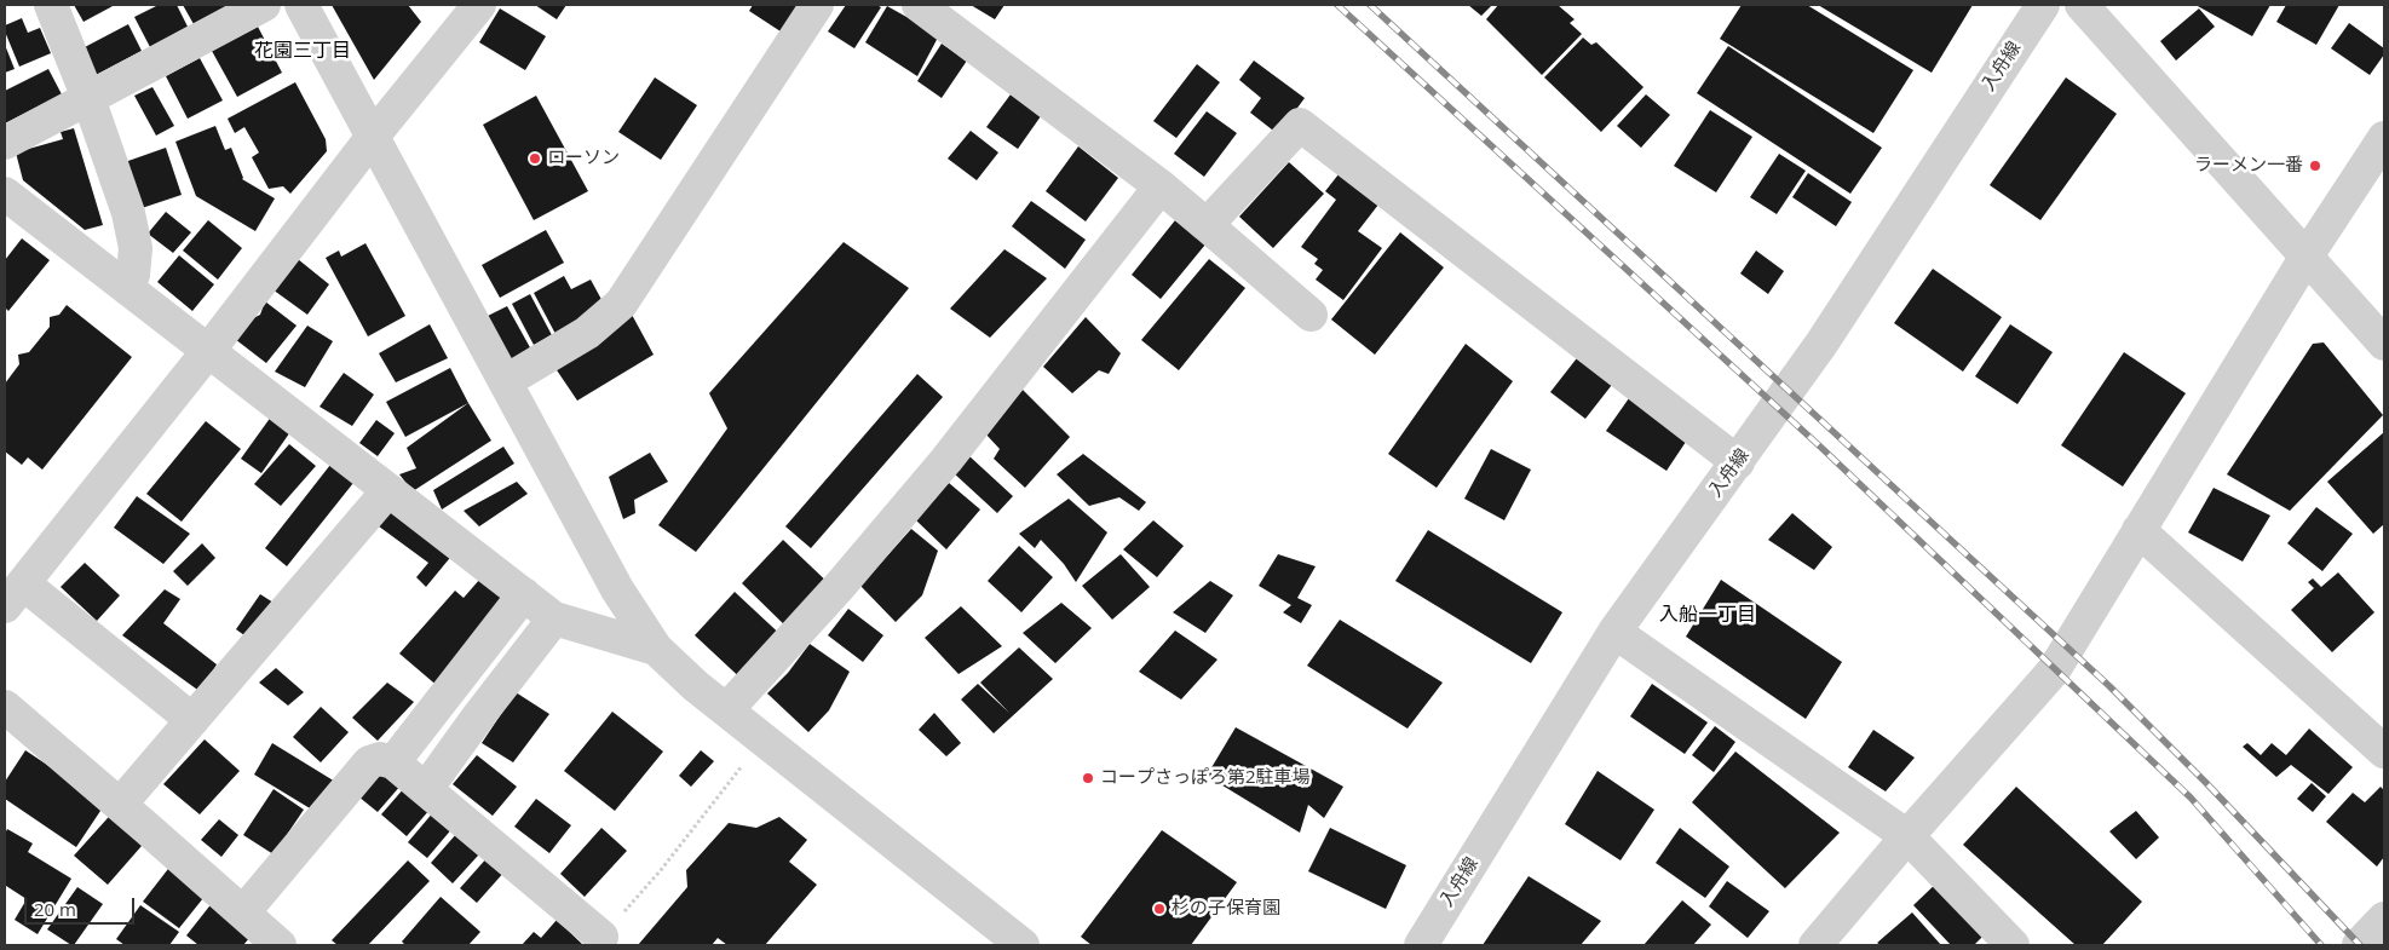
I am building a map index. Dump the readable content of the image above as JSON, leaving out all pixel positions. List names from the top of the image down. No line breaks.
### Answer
{"streets":{"street":["入舟線"]},"districts":["花園三丁目","入船一丁目"],"places":["ローソン","ラーメン一番","コープさっぽろ第2駐車場","杉の子保育園"],"scale_bar":"20 m"}
